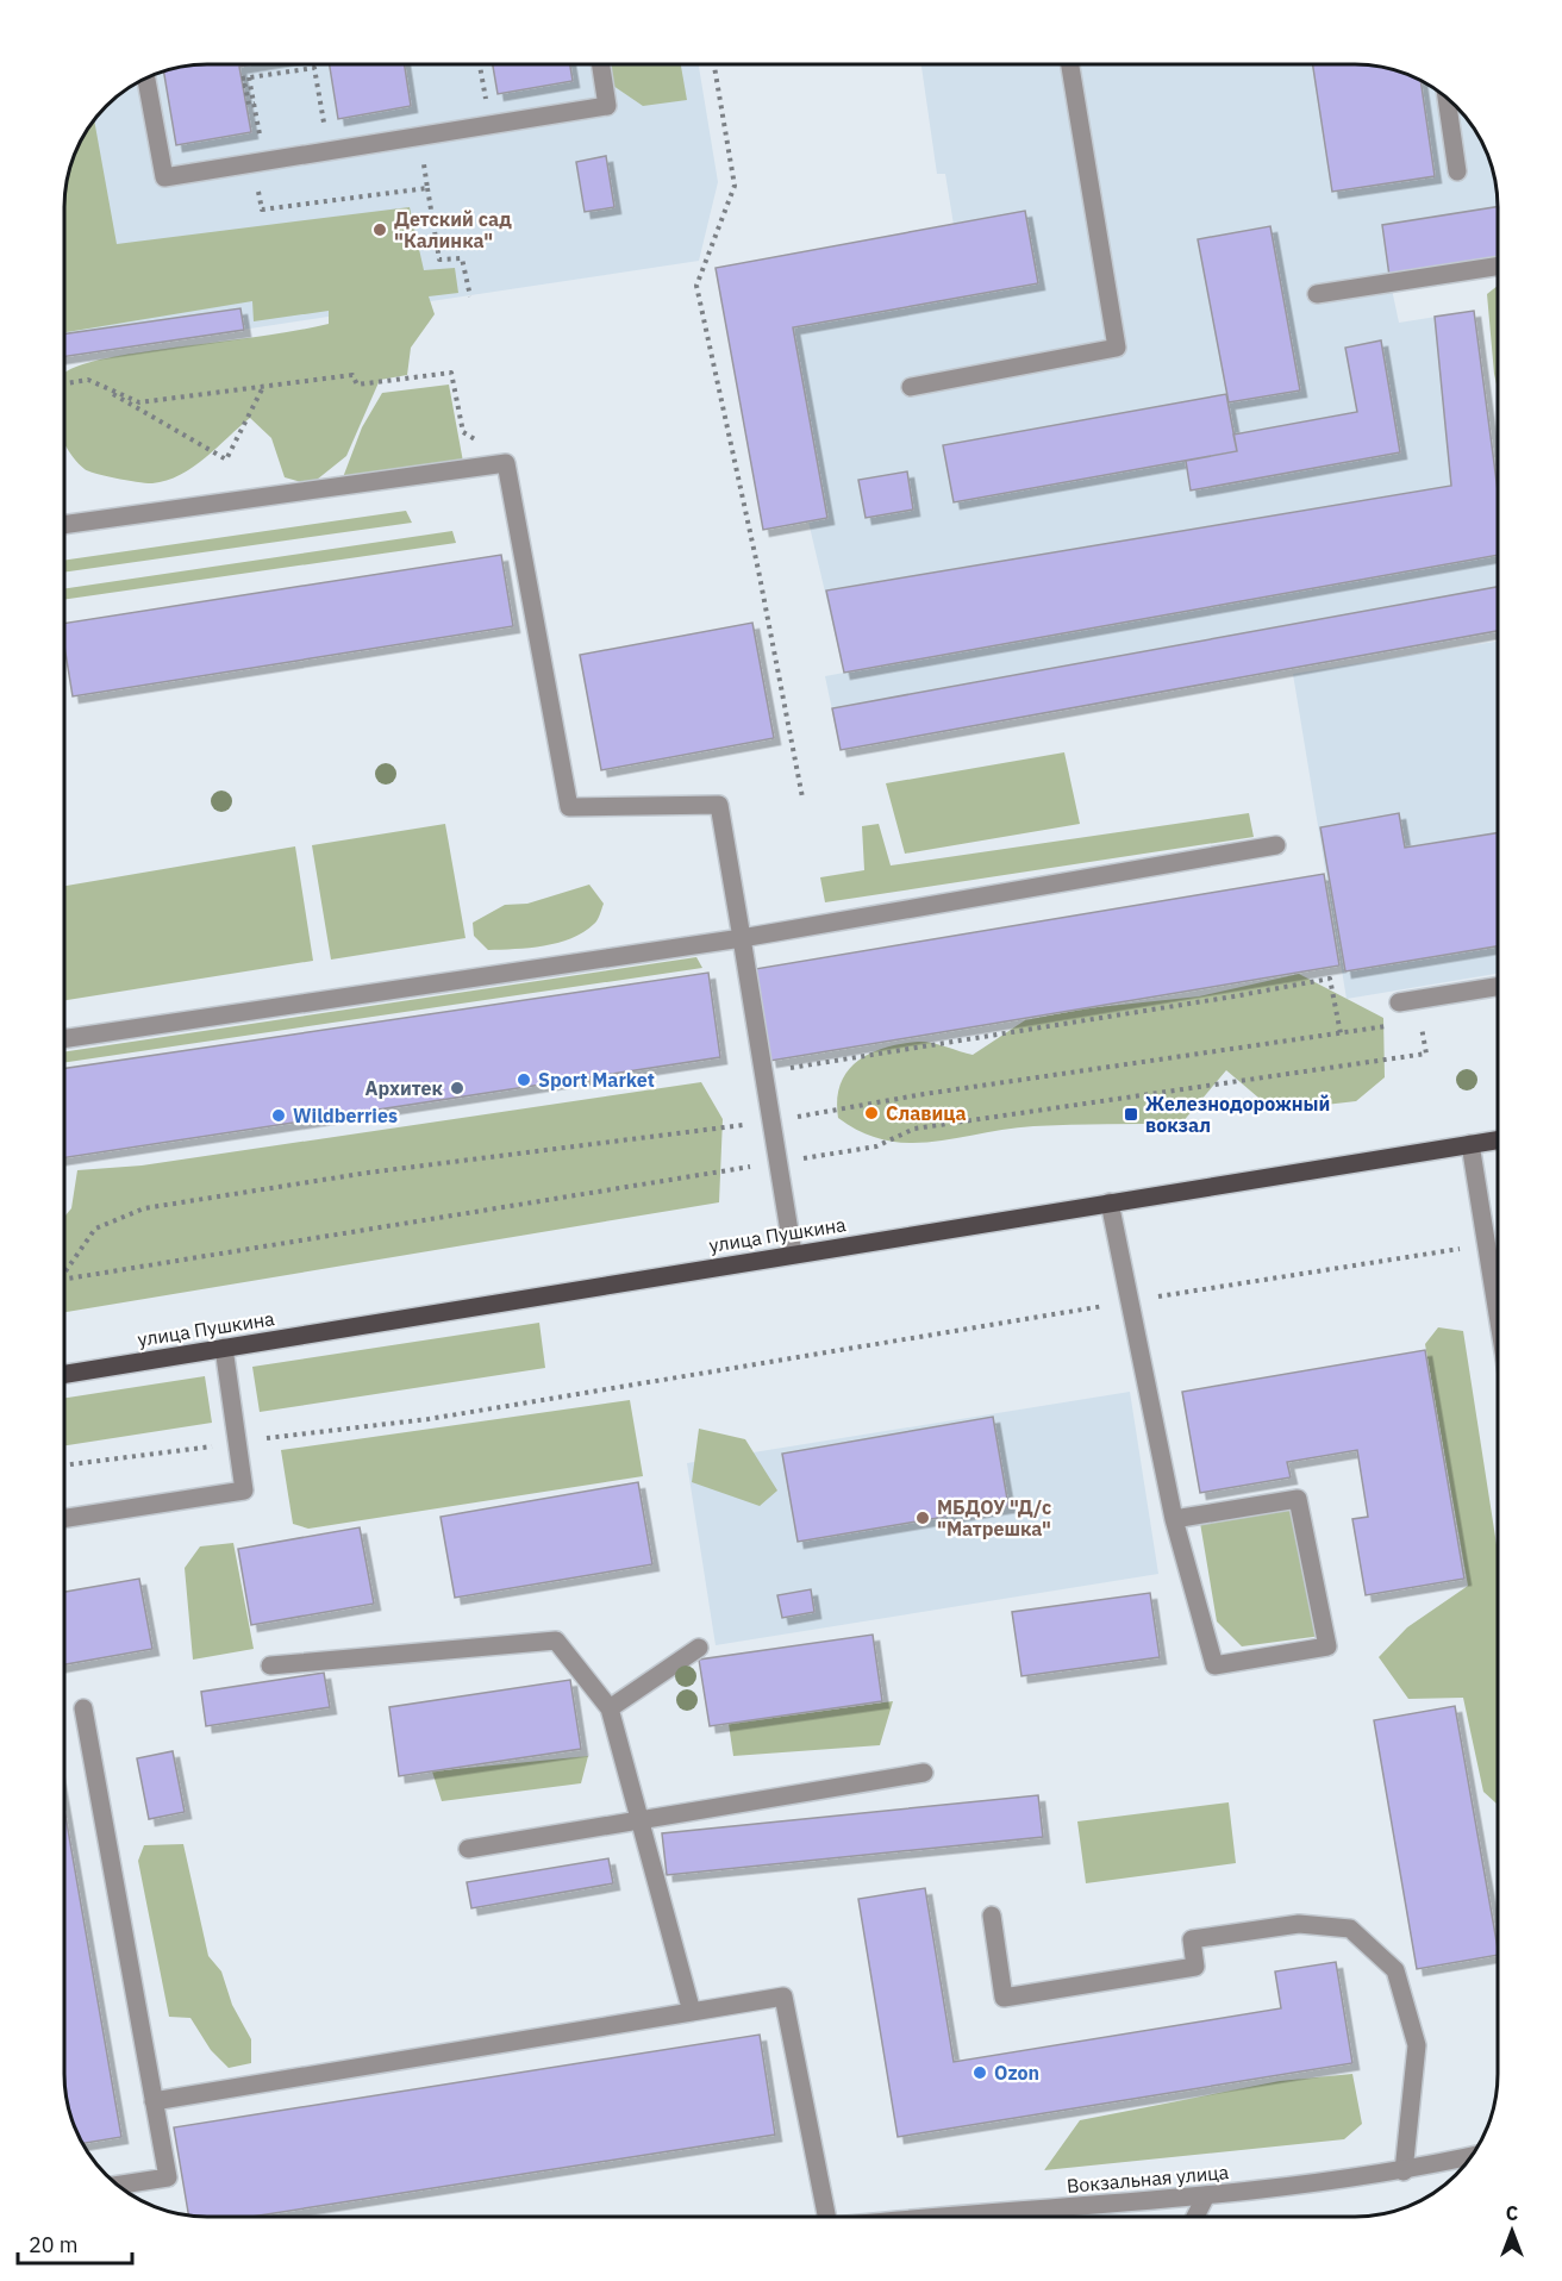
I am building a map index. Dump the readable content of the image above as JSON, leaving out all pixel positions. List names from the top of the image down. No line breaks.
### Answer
{"streets":{"main road":["улица Пушкина"],"street":["Вокзальная улица"]},"places":{"other":["Детский сад \"Калинка\"","Sport Market","Архитек","Славица","Wildberries","МБДОУ \"Д/с \"Матрешка\"","Ozon"],"transit":["Железнодорожный вокзал"]},"scale_bar":"20 m","north":"top"}
